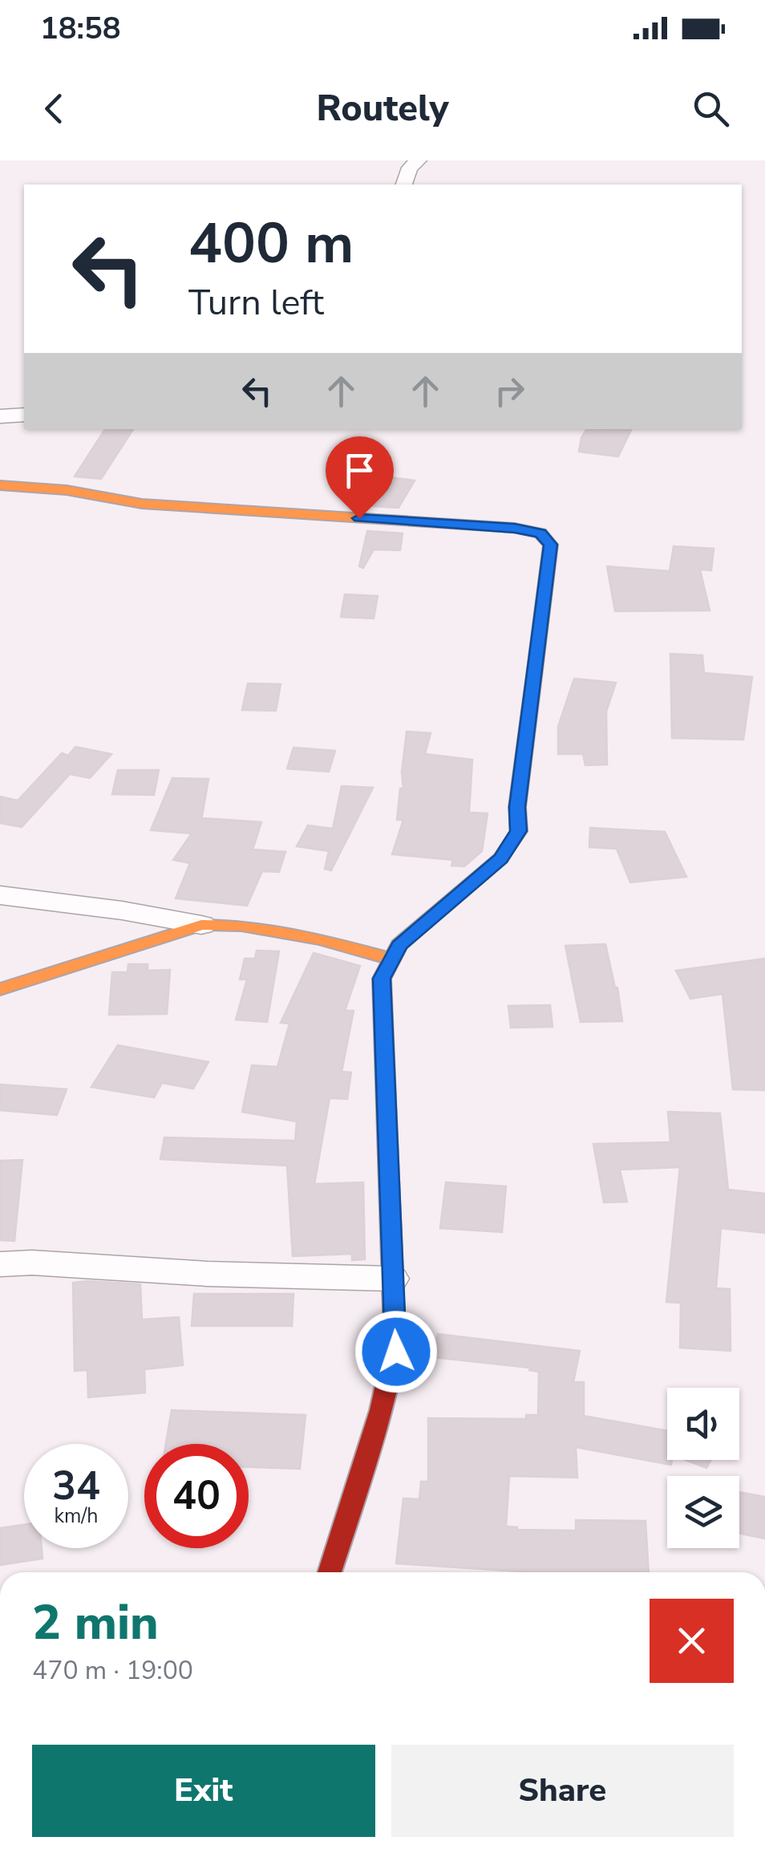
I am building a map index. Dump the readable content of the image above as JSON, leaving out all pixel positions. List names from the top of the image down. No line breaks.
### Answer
{"page":{"status":"18:58","header":"Routely","turn":["400 m","Turn left"],"speed":"34 km/h","limit":"40","heading":["2 min","470 m · 19:00"],"buttons":["Exit","Share"]}}
